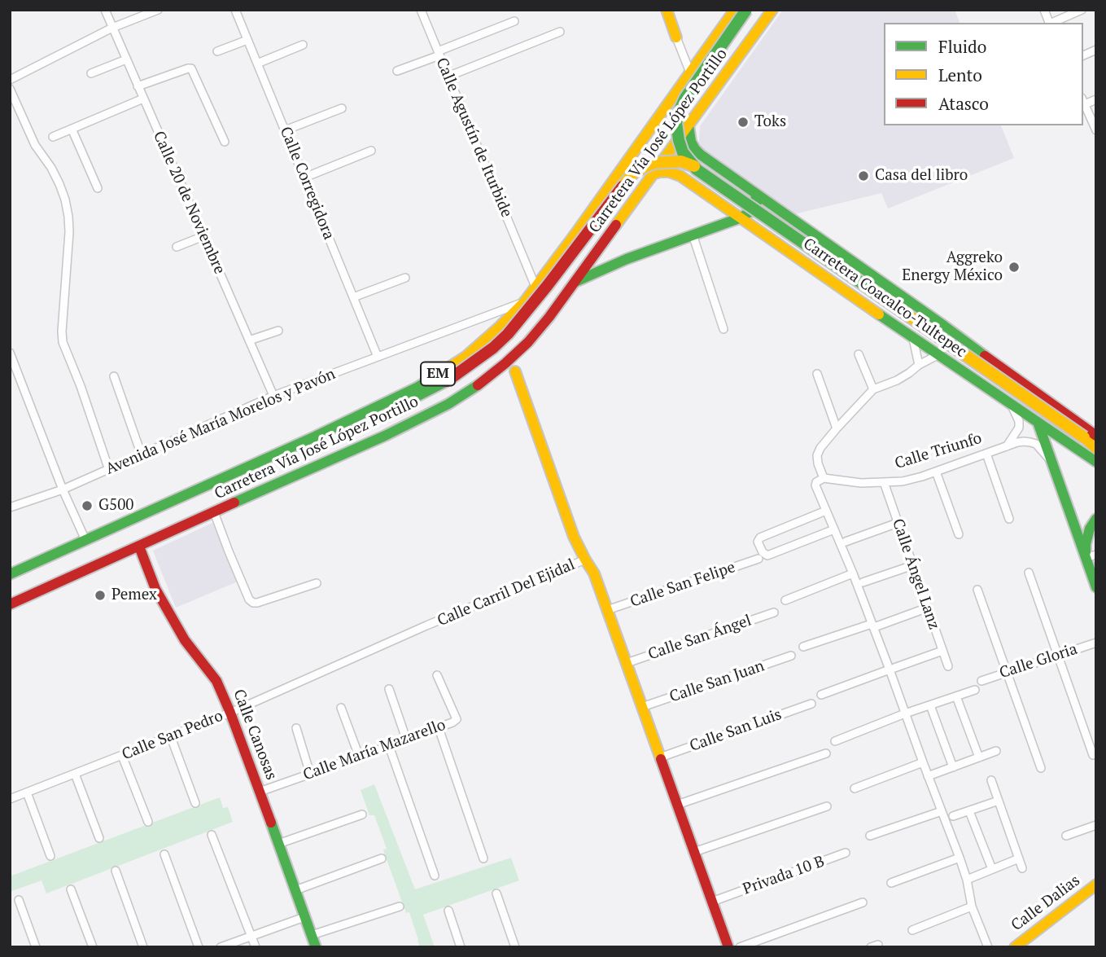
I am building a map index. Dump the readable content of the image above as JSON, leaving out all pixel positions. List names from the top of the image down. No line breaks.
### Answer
{"streets":{"main road":["Carretera Vía José López Portillo","Carretera Coacalco-Tultepec","EM","Calle Triunfo","Calle Canosas","Calle Dalias"],"street":["Calle Agustín de Iturbide","Calle Corregidora","Calle 20 de Noviembre","Avenida José María Morelos y Pavón","Calle Ángel Lanz","Calle San Felipe","Calle Carril Del Ejidal","Calle San Ángel","Calle Gloria","Calle San Juan","Calle San Luis","Calle San Pedro","Calle María Mazarello","Privada 10 B"]},"crossings":[["Calle Agustín de Iturbide","Carretera Vía José López Portillo"],["Carretera Vía José López Portillo","Carretera Coacalco-Tultepec"],["Carretera Vía José López Portillo","Avenida José María Morelos y Pavón"],["Carretera Vía José López Portillo","Calle Canosas"],["Calle Corregidora","Avenida José María Morelos y Pavón"],["Calle 20 de Noviembre","Avenida José María Morelos y Pavón"],["Carretera Coacalco-Tultepec","Calle Triunfo"],["Calle Triunfo","Calle Ángel Lanz"],["Calle Carril Del Ejidal","Calle San Pedro"],["Calle Canosas","Calle San Pedro"],["Calle Canosas","Calle María Mazarello"]],"places":["Toks","Casa del libro","Aggreko Energy México","G500","Pemex"],"legend":["Fluido","Lento","Atasco"]}
